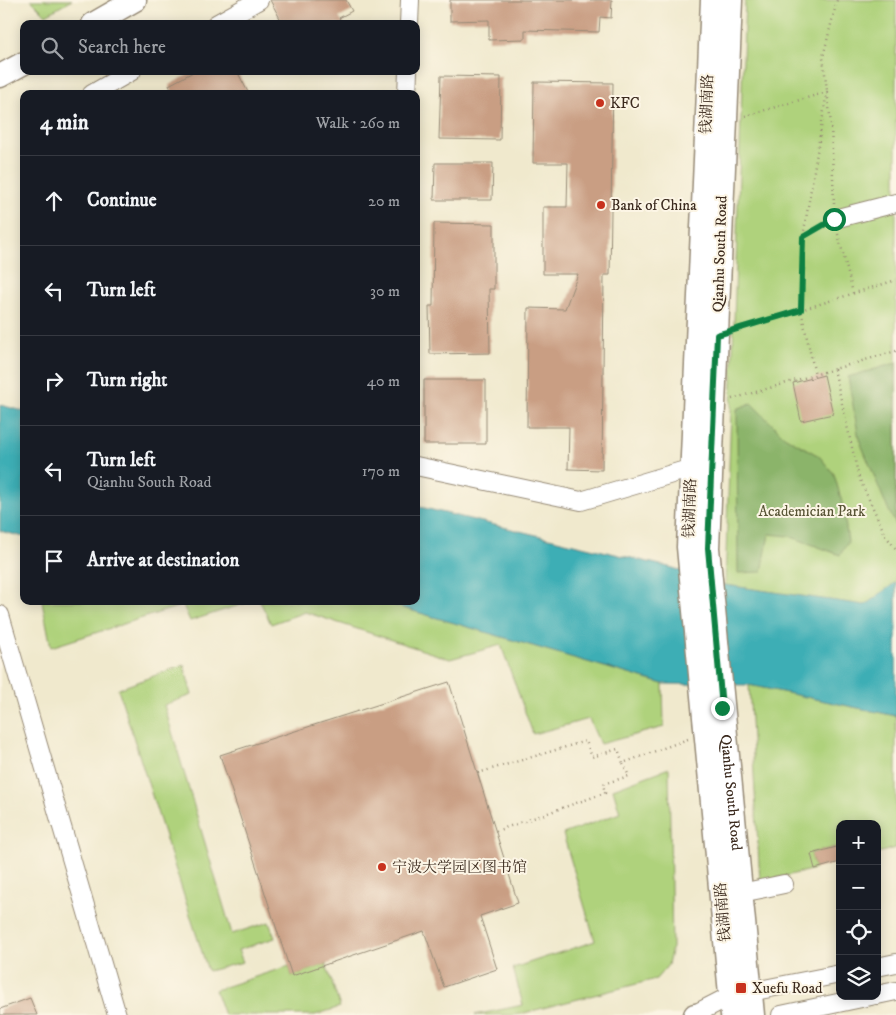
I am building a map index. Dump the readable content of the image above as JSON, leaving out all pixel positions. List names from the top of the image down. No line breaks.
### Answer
{"streets":{"main road":["钱湖南路","Qianhu South Road"]},"crossings":[["钱湖南路","Qianhu South Road"]],"parks":["Academician Park"],"places":{"other":["KFC","Bank of China","宁波大学园区图书馆"],"transit":["Xuefu Road"]},"page":{"search":"Search here","heading":["4 min","Walk · 260 m"],"list":[["Continue","20 m"],["Turn left","30 m"],["Turn right","40 m"],["Turn left","Qianhu South Road","170 m"],"Arrive at destination"],"map_buttons":["+","−"]}}
